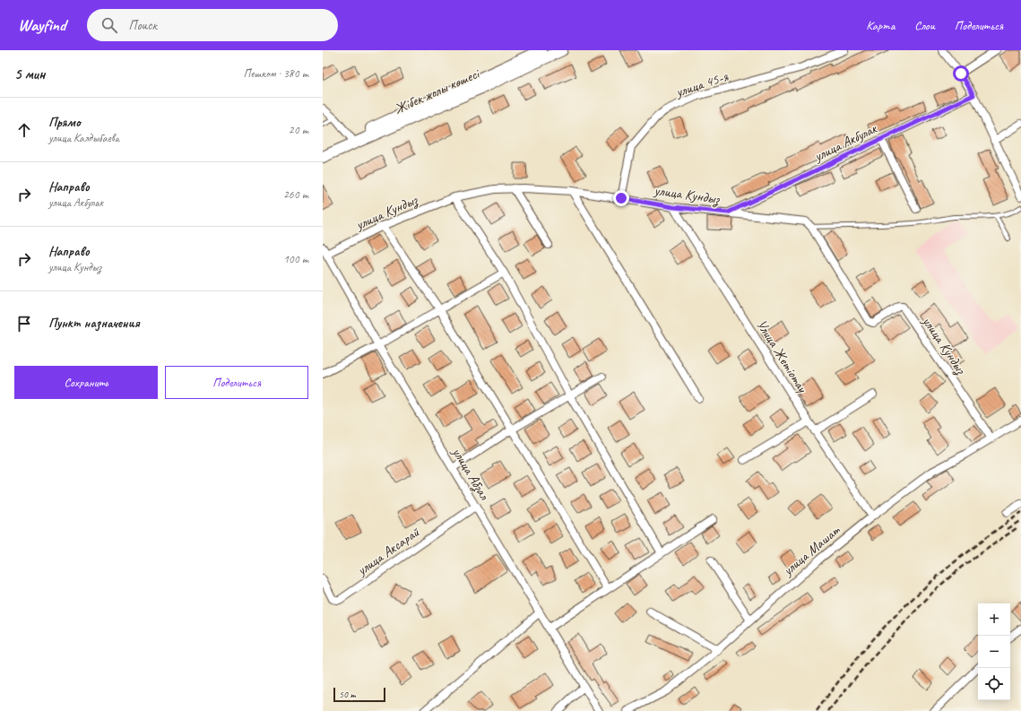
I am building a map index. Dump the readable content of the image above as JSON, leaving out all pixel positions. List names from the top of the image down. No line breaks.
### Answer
{"streets":{"main road":["Жібек жолы көшесі"],"street":["улица 45-я","улица Акбулак","улица Кундыз","Улица Жетіотау","улица Абзал","улица Машат","улица Аксарай"]},"crossings":[["улица 45-я","улица Кундыз"],["улица Акбулак","улица Кундыз"],["улица Кундыз","Улица Жетіотау"],["улица Кундыз","улица Абзал"],["улица Кундыз","улица Машат"],["Улица Жетіотау","улица Машат"],["улица Абзал","улица Аксарай"]],"scale_bar":"50 m","page":{"header":"Wayfind","search":"Поиск","nav":["Карта","Слои","Поделиться"],"heading":["5 мин","Пешком · 380 m"],"list":[["Прямо","улица Калдыбаева","20 m"],["Направо","улица Акбулак","260 m"],["Направо","улица Кундыз","100 m"],"Пункт назначения"],"buttons":["Сохранить","Поделиться"],"map_buttons":["+","−"],"scale":"50 m"}}
